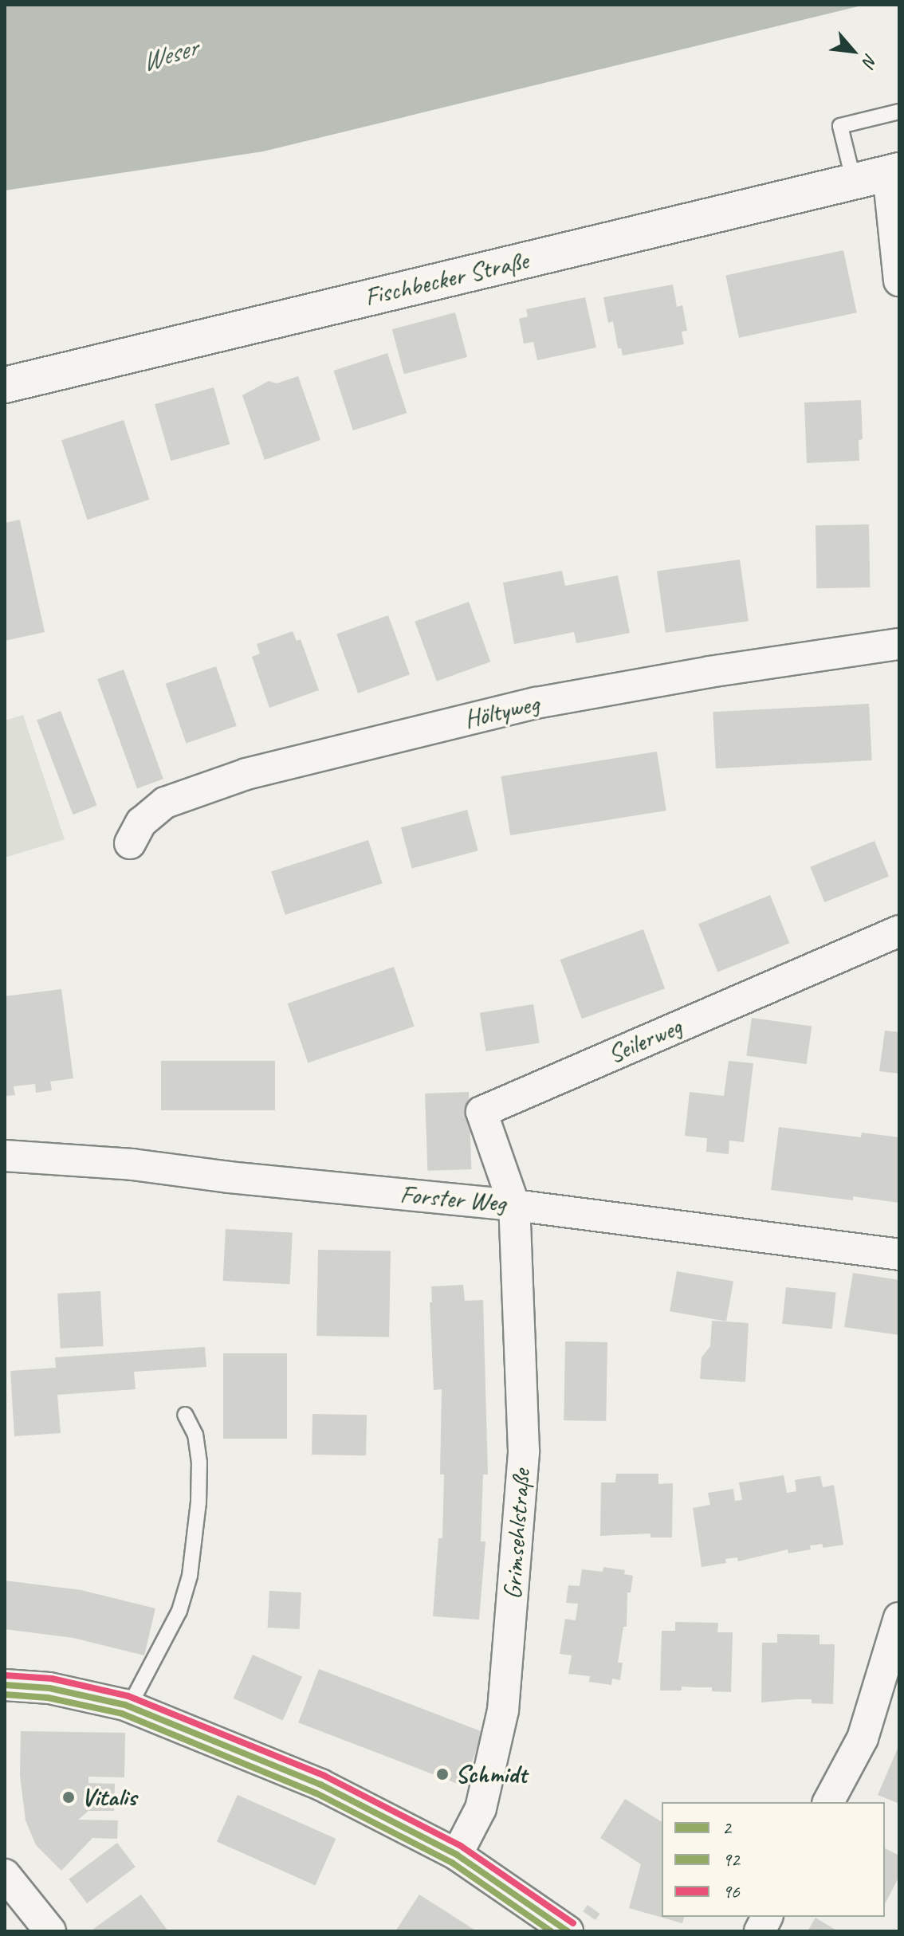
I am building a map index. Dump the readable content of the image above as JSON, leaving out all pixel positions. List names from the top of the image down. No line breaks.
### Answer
{"streets":{"main road":["Fischbecker Straße"],"street":["Höltyweg","Seilerweg","Forster Weg","Grimsehlstraße"]},"crossings":[["Seilerweg","Forster Weg"],["Seilerweg","Grimsehlstraße"],["Forster Weg","Grimsehlstraße"]],"water":["Weser"],"places":["Schmidt","Vitalis"],"lines":["transit line 96","transit line 2","transit line 92"],"legend":["2","92","96"],"north":"bottom right"}
